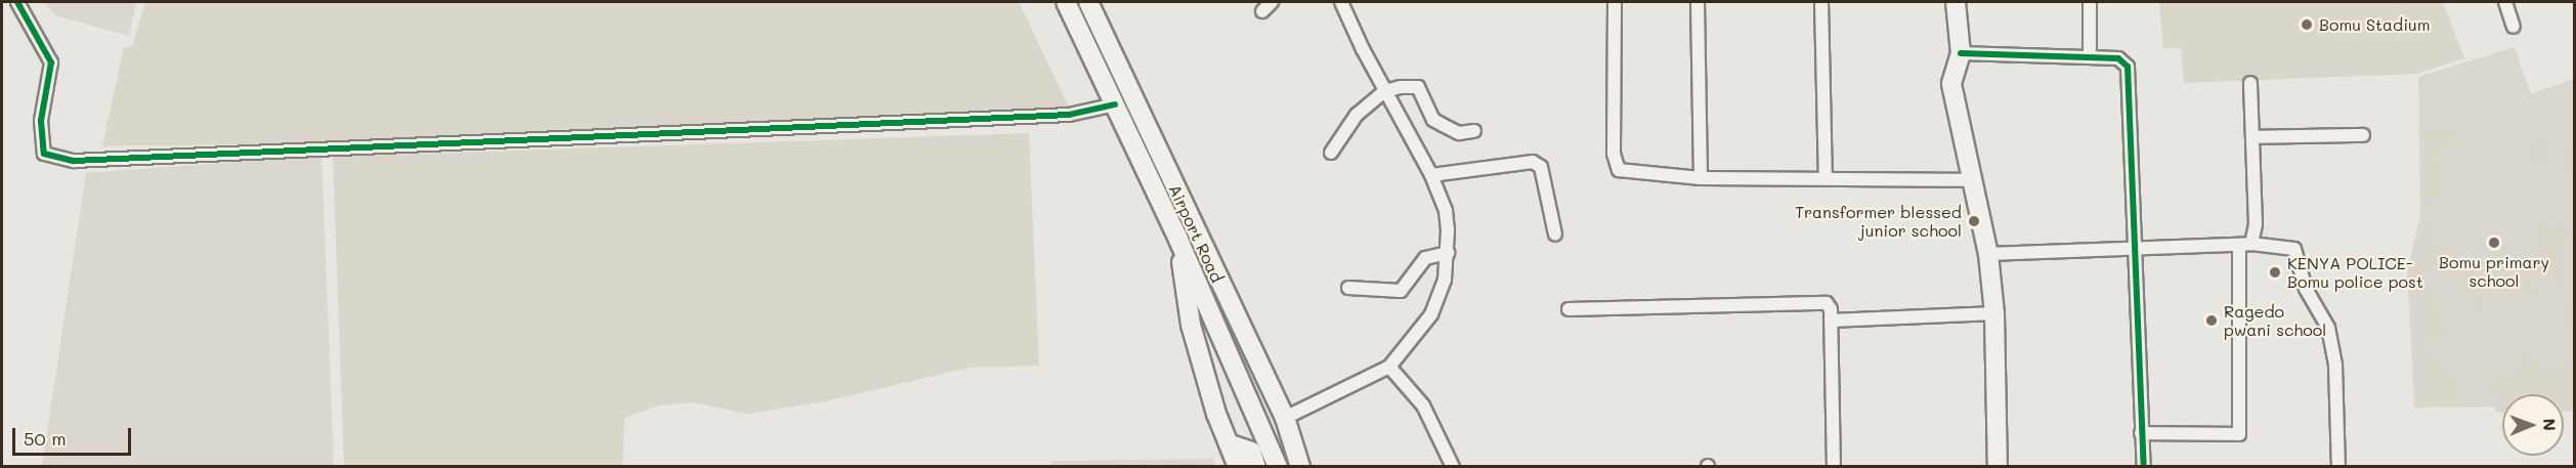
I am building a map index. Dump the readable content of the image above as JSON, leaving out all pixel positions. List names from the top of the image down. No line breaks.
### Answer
{"streets":{"main road":["Airport Road"]},"places":["Bomu Stadium","Transformer blessed junior school","Bomu primary school","KENYA POLICE- Bomu police post","Ragedo pwani school"],"scale_bar":"50 m","north":"right"}
